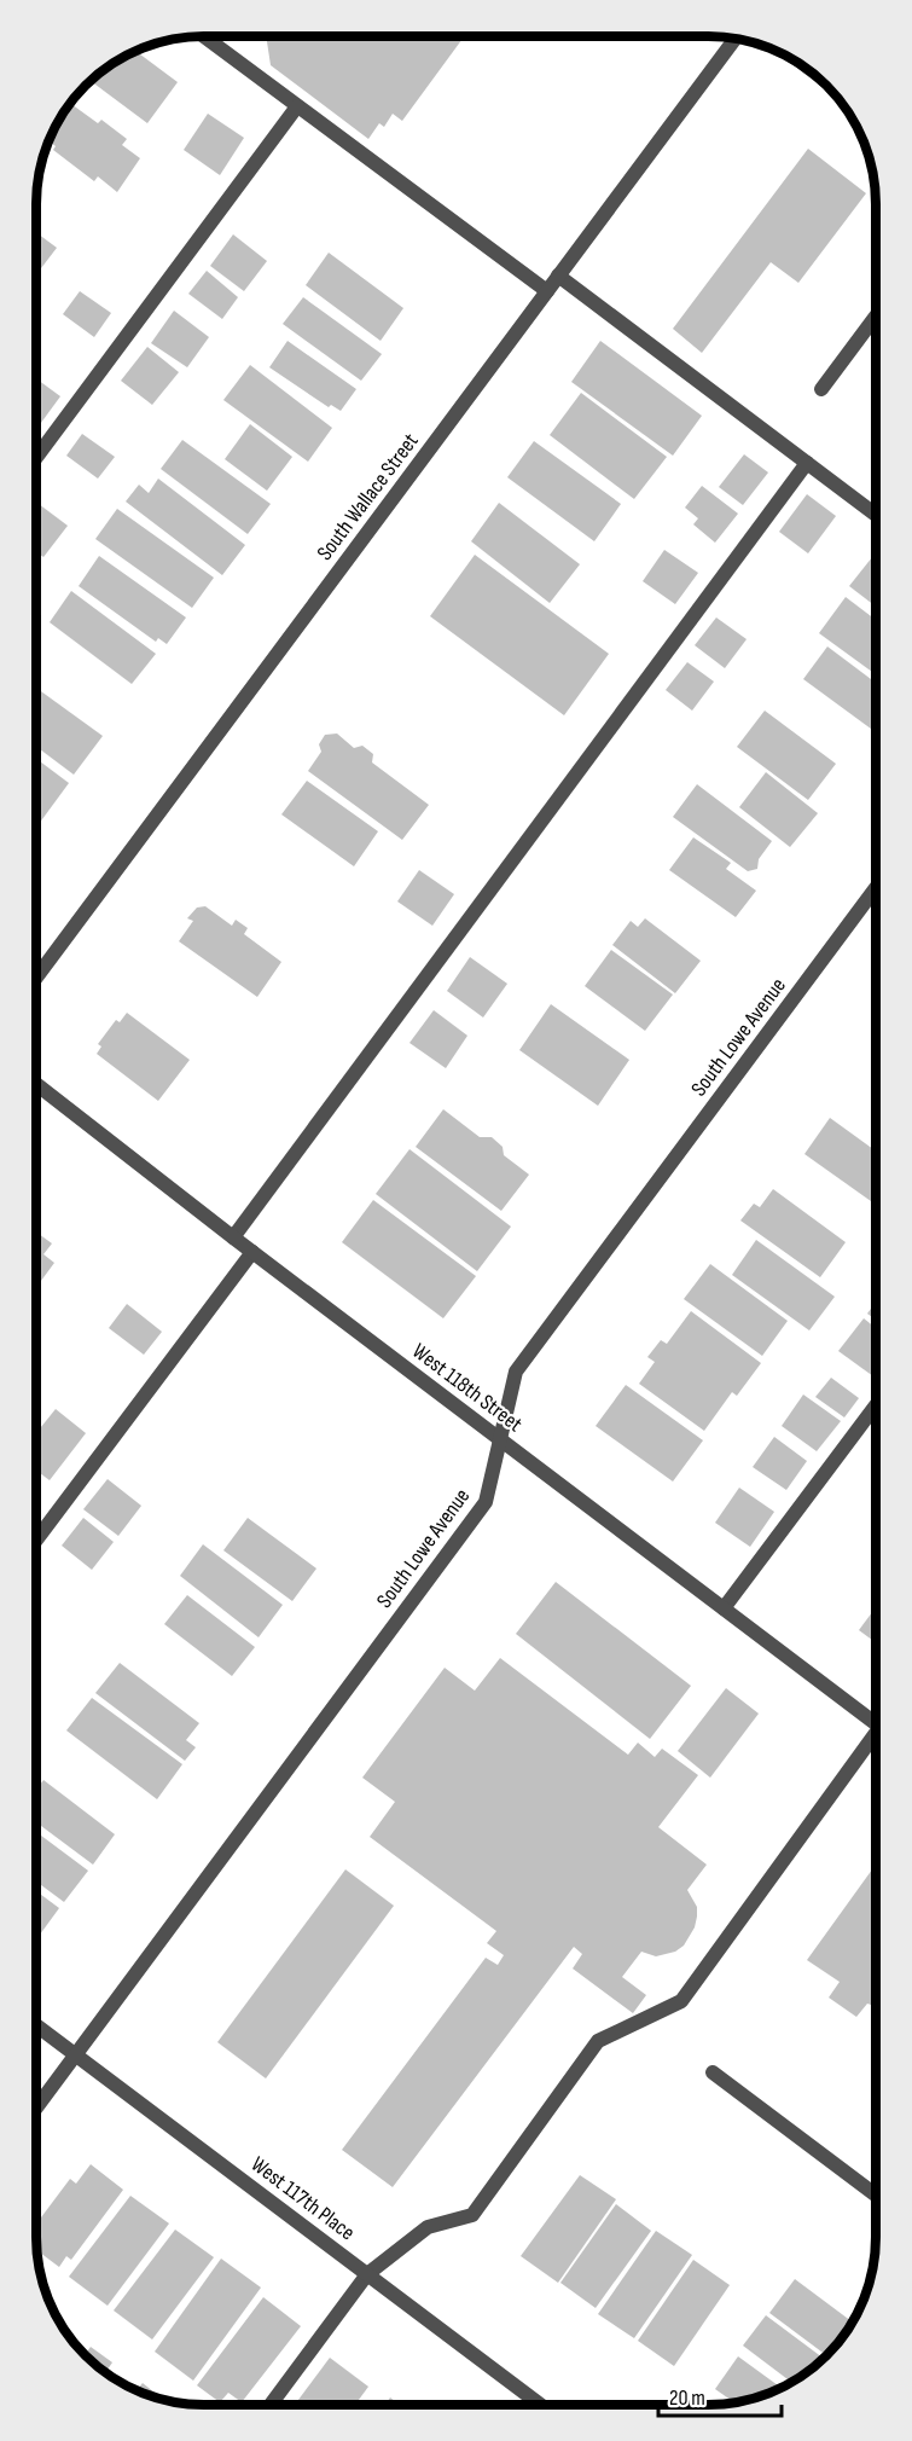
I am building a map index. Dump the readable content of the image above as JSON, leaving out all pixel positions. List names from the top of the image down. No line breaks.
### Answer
{"streets":{"street":["South Wallace Street","South Lowe Avenue","West 118th Street","West 117th Place"]},"crossings":[["South Lowe Avenue","West 118th Street"],["South Lowe Avenue","West 117th Place"]],"scale_bar":"20 m"}
